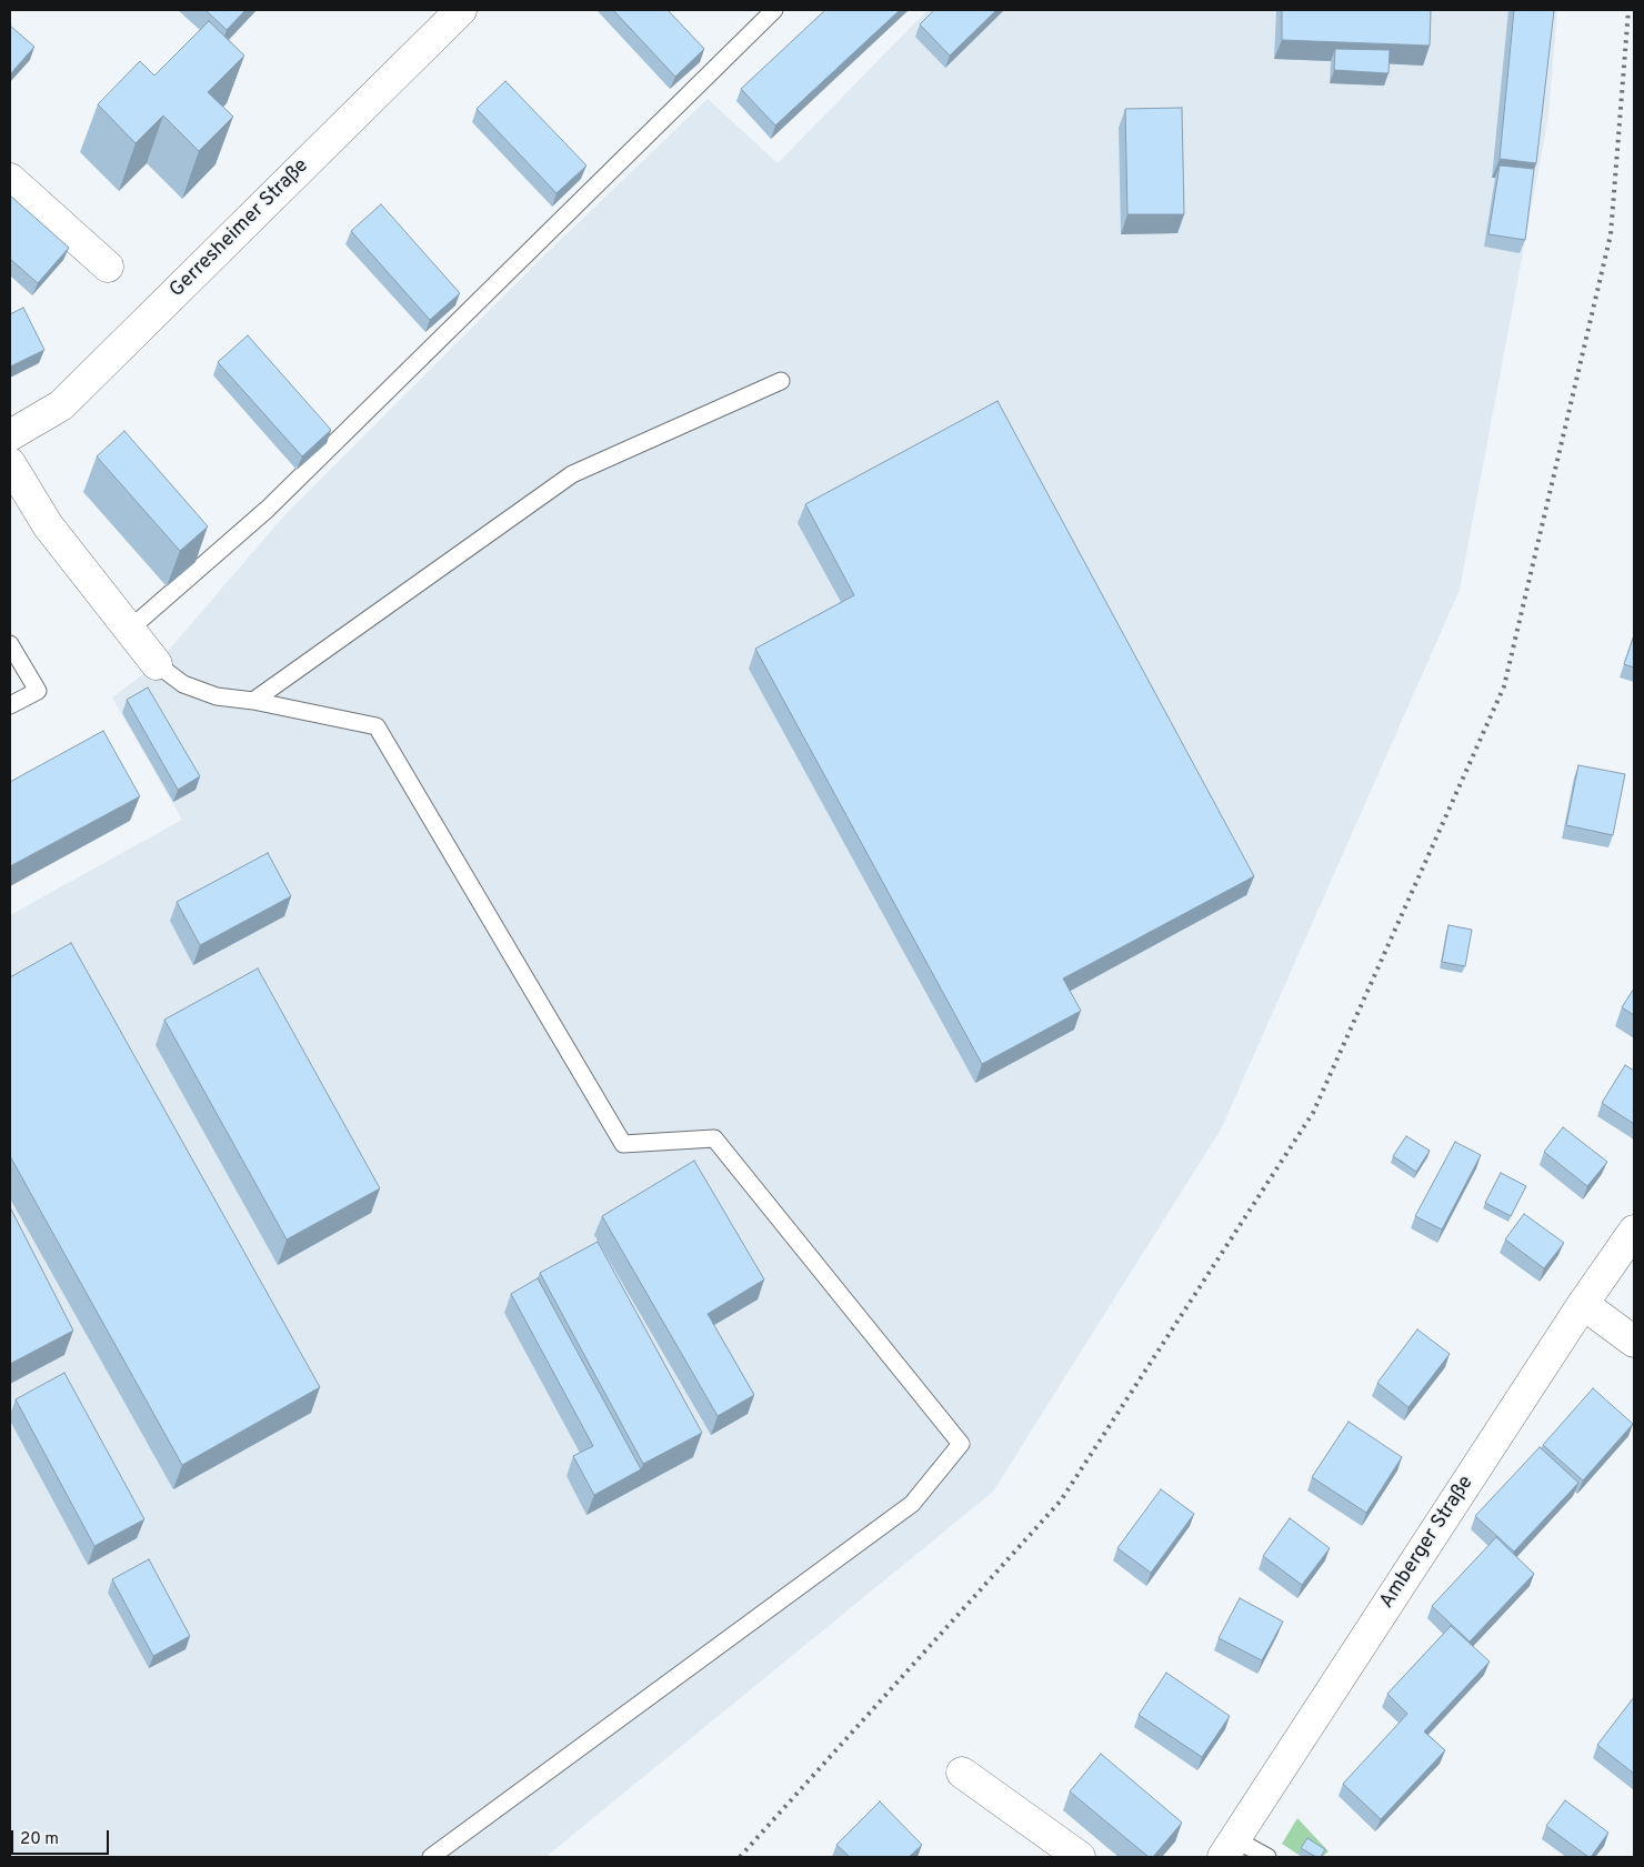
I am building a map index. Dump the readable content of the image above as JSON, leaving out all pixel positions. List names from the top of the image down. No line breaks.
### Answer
{"streets":{"street":["Gerresheimer Straße","Amberger Straße"]},"scale_bar":"20 m"}
